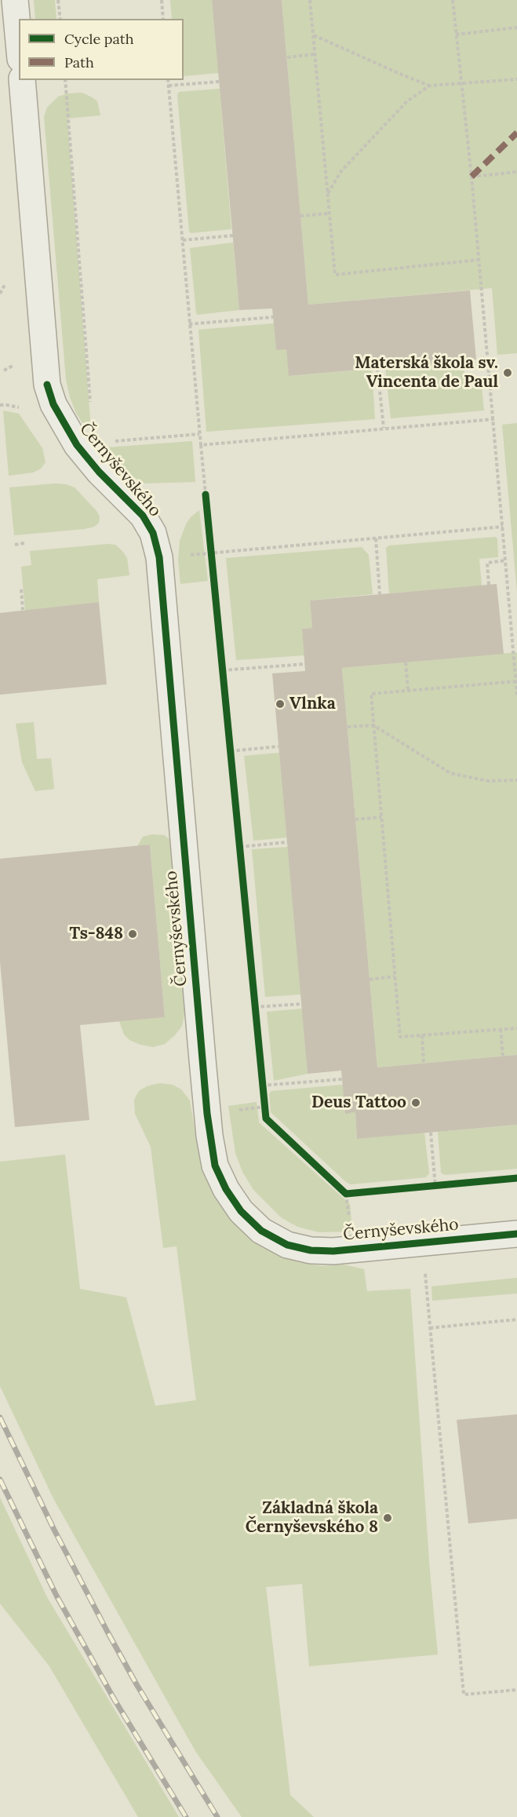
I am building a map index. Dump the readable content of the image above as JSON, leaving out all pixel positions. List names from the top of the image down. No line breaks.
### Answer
{"streets":{"street":["Černyševského"]},"places":["Materská škola sv. Vincenta de Paul","Vlnka","Ts-848","Deus Tattoo","Základná škola Černyševského 8"],"legend":["Cycle path","Path"]}
